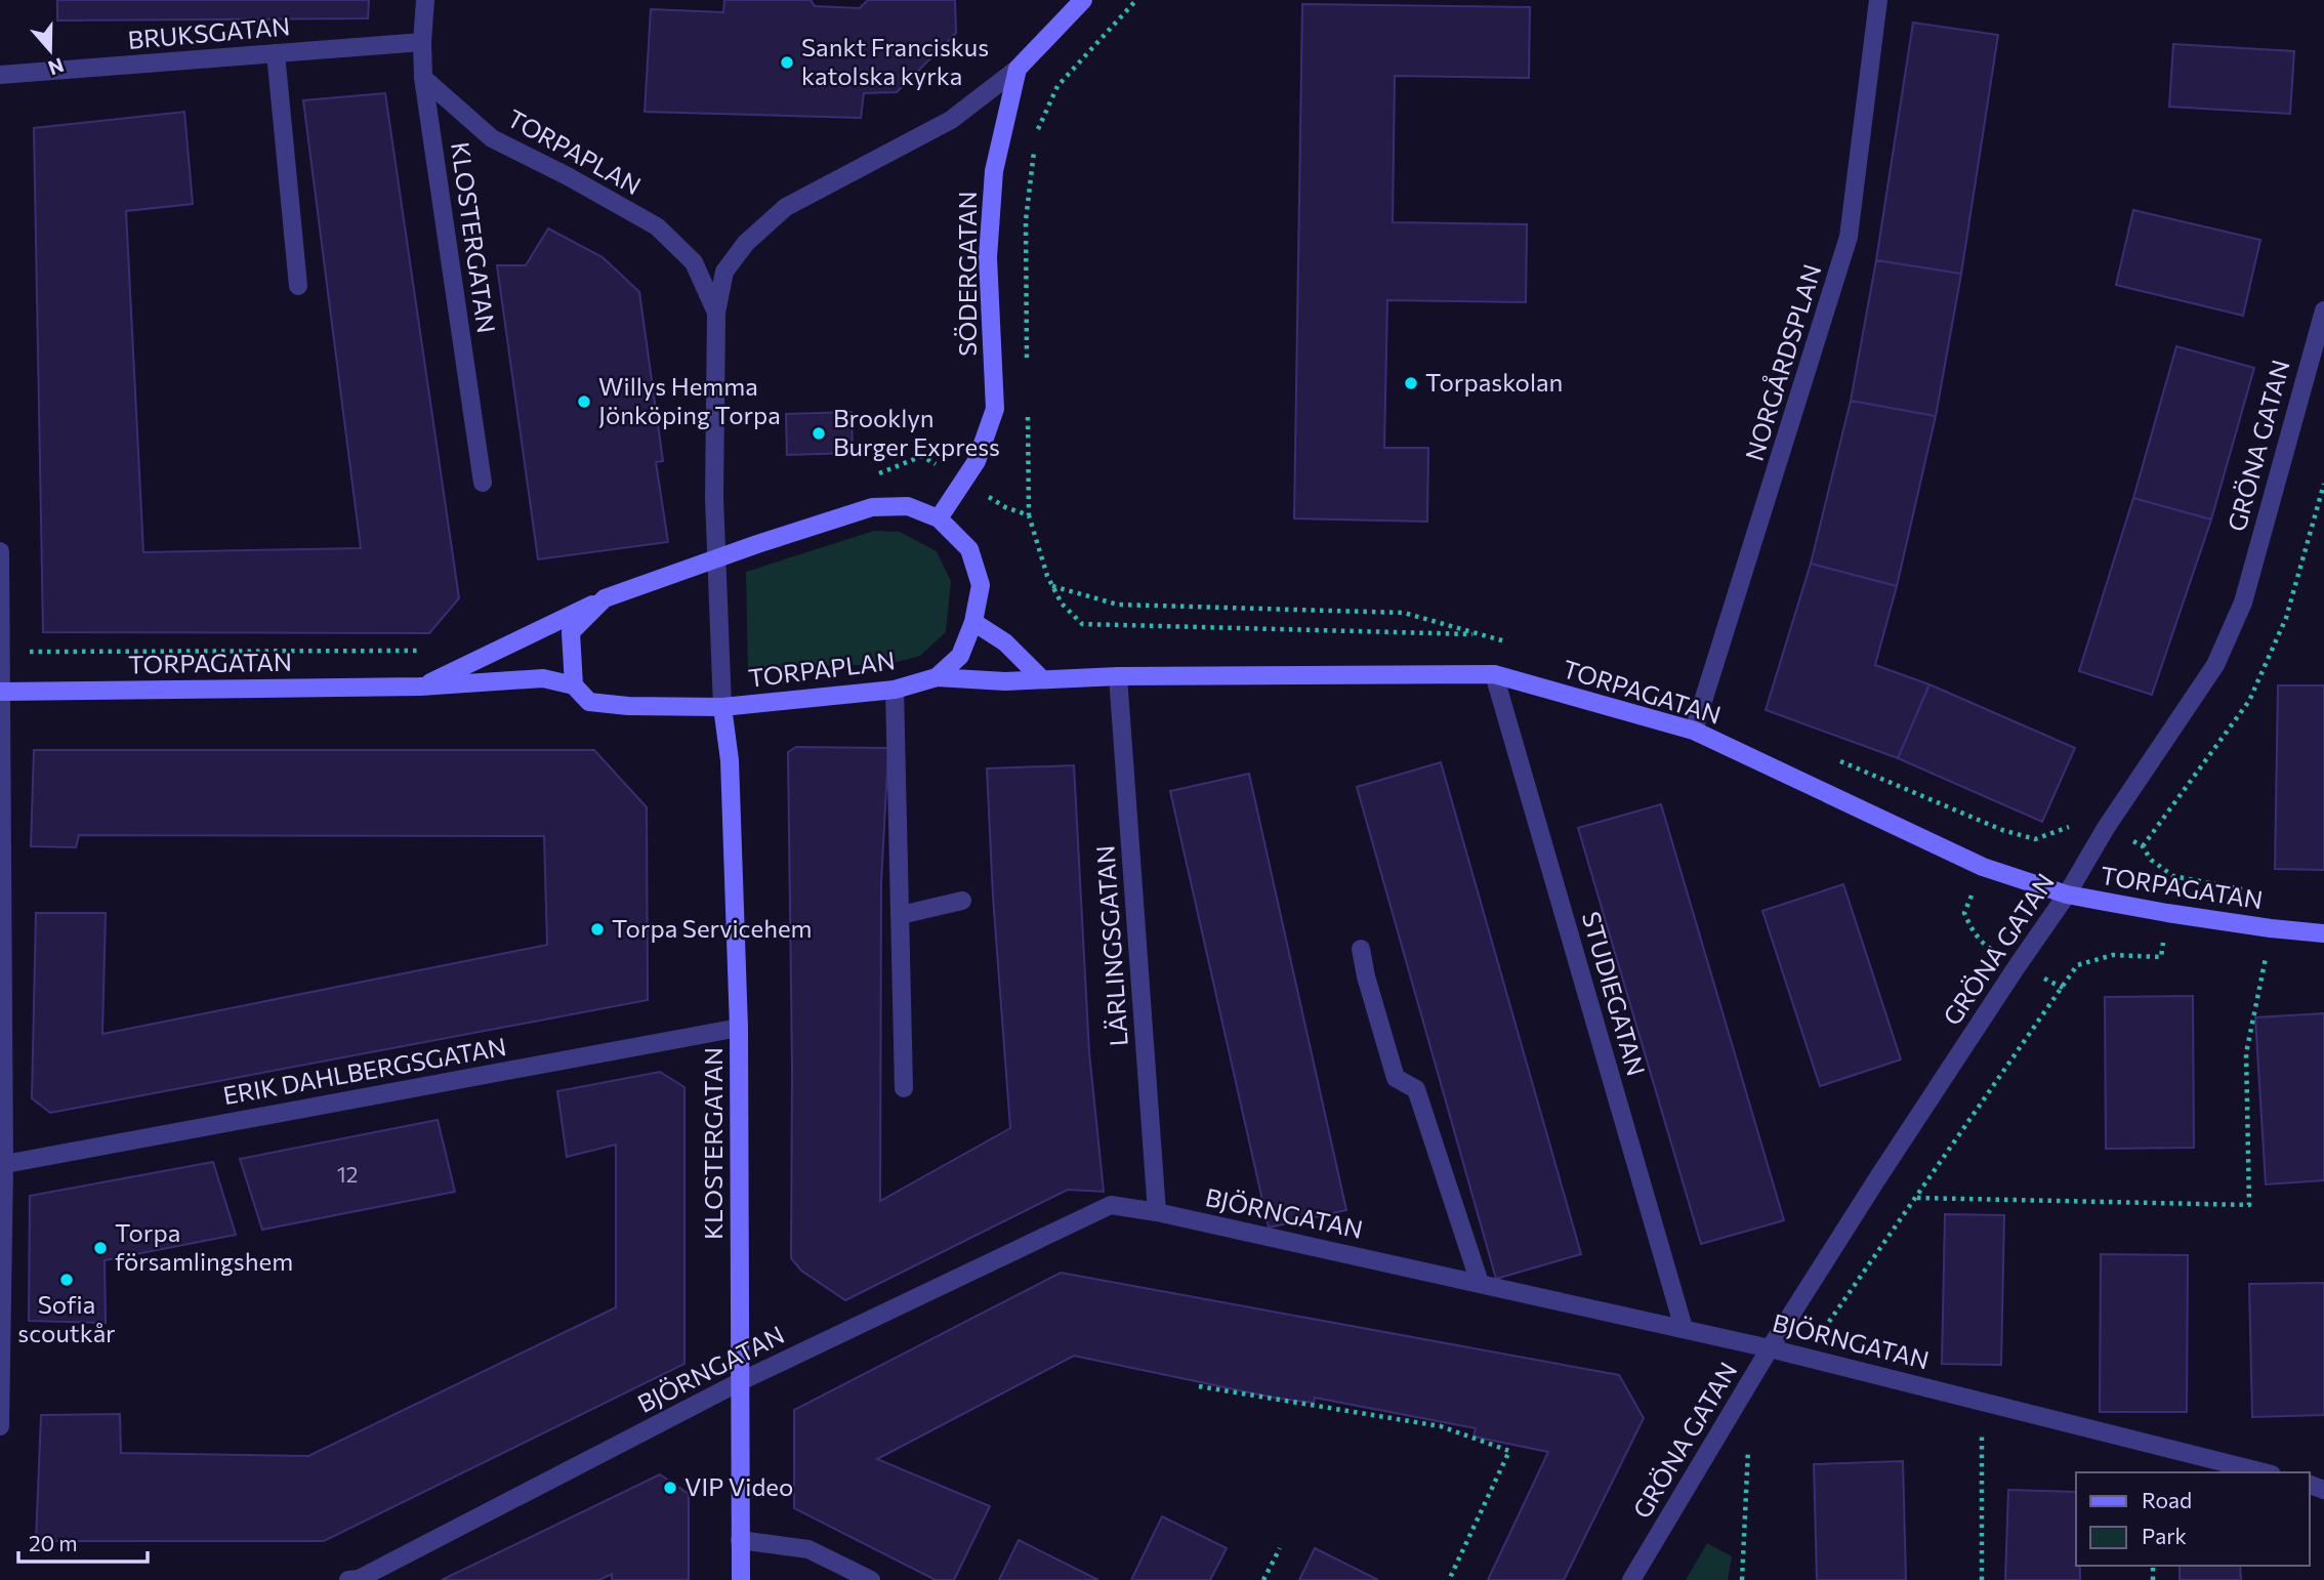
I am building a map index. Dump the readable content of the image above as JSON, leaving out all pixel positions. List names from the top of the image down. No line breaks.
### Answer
{"streets":{"street":["BRUKSGATAN","TORPAPLAN","KLOSTERGATAN","SÖDERGATAN","NORGÅRDSPLAN","GRÖNA GATAN","TORPAGATAN","LÄRLINGSGATAN","STUDIEGATAN","ERIK DAHLBERGSGATAN","BJÖRNGATAN"]},"crossings":[["BRUKSGATAN","KLOSTERGATAN"],["TORPAPLAN","KLOSTERGATAN"],["TORPAPLAN","SÖDERGATAN"],["TORPAPLAN","TORPAGATAN"],["KLOSTERGATAN","ERIK DAHLBERGSGATAN"],["KLOSTERGATAN","BJÖRNGATAN"],["NORGÅRDSPLAN","TORPAGATAN"],["GRÖNA GATAN","TORPAGATAN"],["GRÖNA GATAN","BJÖRNGATAN"],["TORPAGATAN","LÄRLINGSGATAN"],["TORPAGATAN","STUDIEGATAN"],["LÄRLINGSGATAN","BJÖRNGATAN"],["STUDIEGATAN","BJÖRNGATAN"]],"places":["Sankt Franciskus katolska kyrka","Torpaskolan","Willys Hemma Jönköping Torpa","Brooklyn Burger Express","Torpa Servicehem","Torpa församlingshem","Sofia scoutkår","VIP Video"],"house_numbers":["12"],"legend":["Road","Park"],"scale_bar":"20 m","north":"bottom"}
